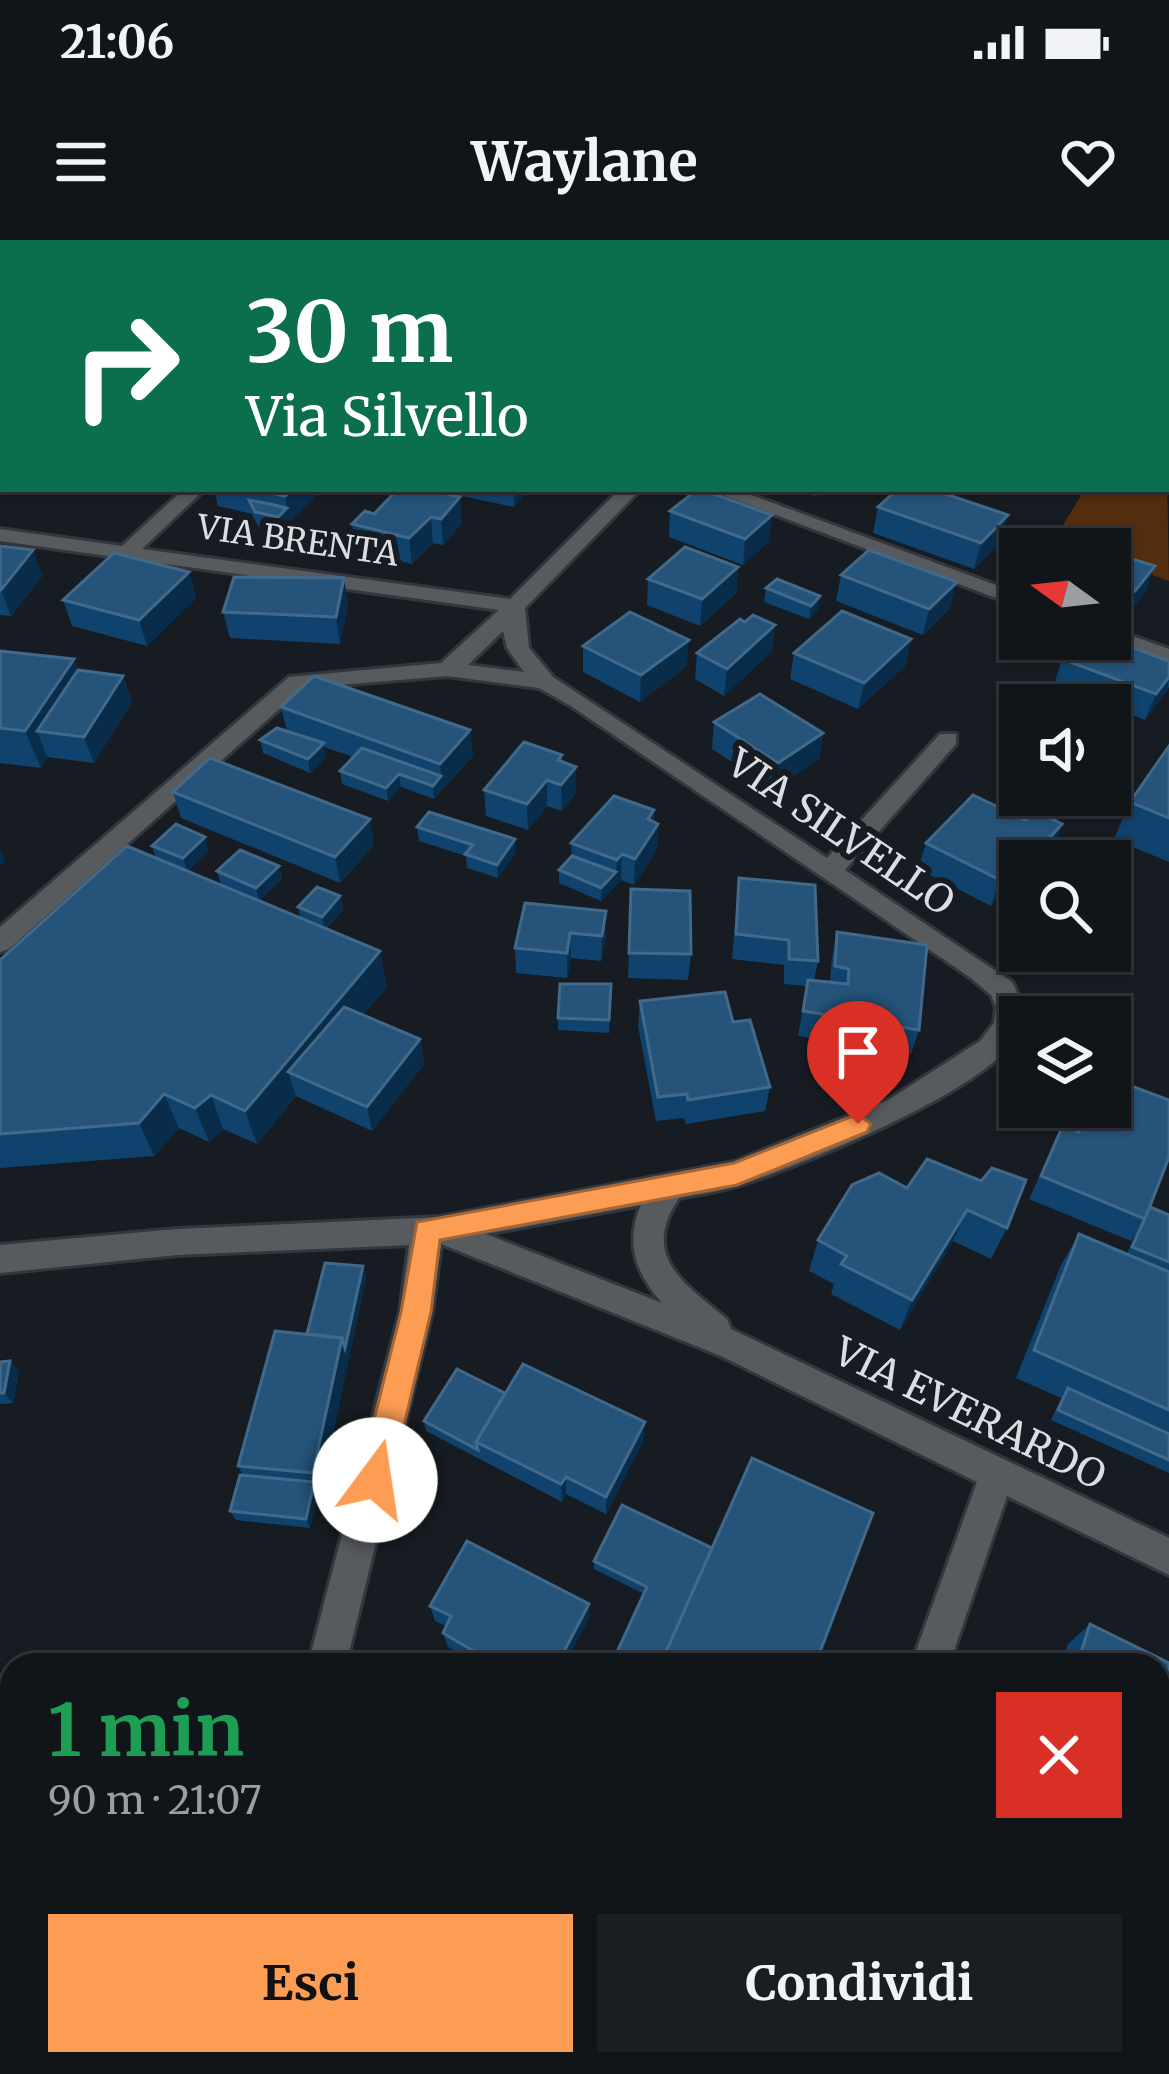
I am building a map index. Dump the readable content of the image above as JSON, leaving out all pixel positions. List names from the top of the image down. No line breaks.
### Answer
{"streets":{"street":["VIA BRENTA","VIA SILVELLO","VIA EVERARDO"]},"crossings":[["VIA SILVELLO","VIA EVERARDO"]],"north":"left","page":{"status":"21:06","header":"Waylane","turn":["30 m","Via Silvello"],"heading":["1 min","90 m · 21:07"],"buttons":["Esci","Condividi"]}}
